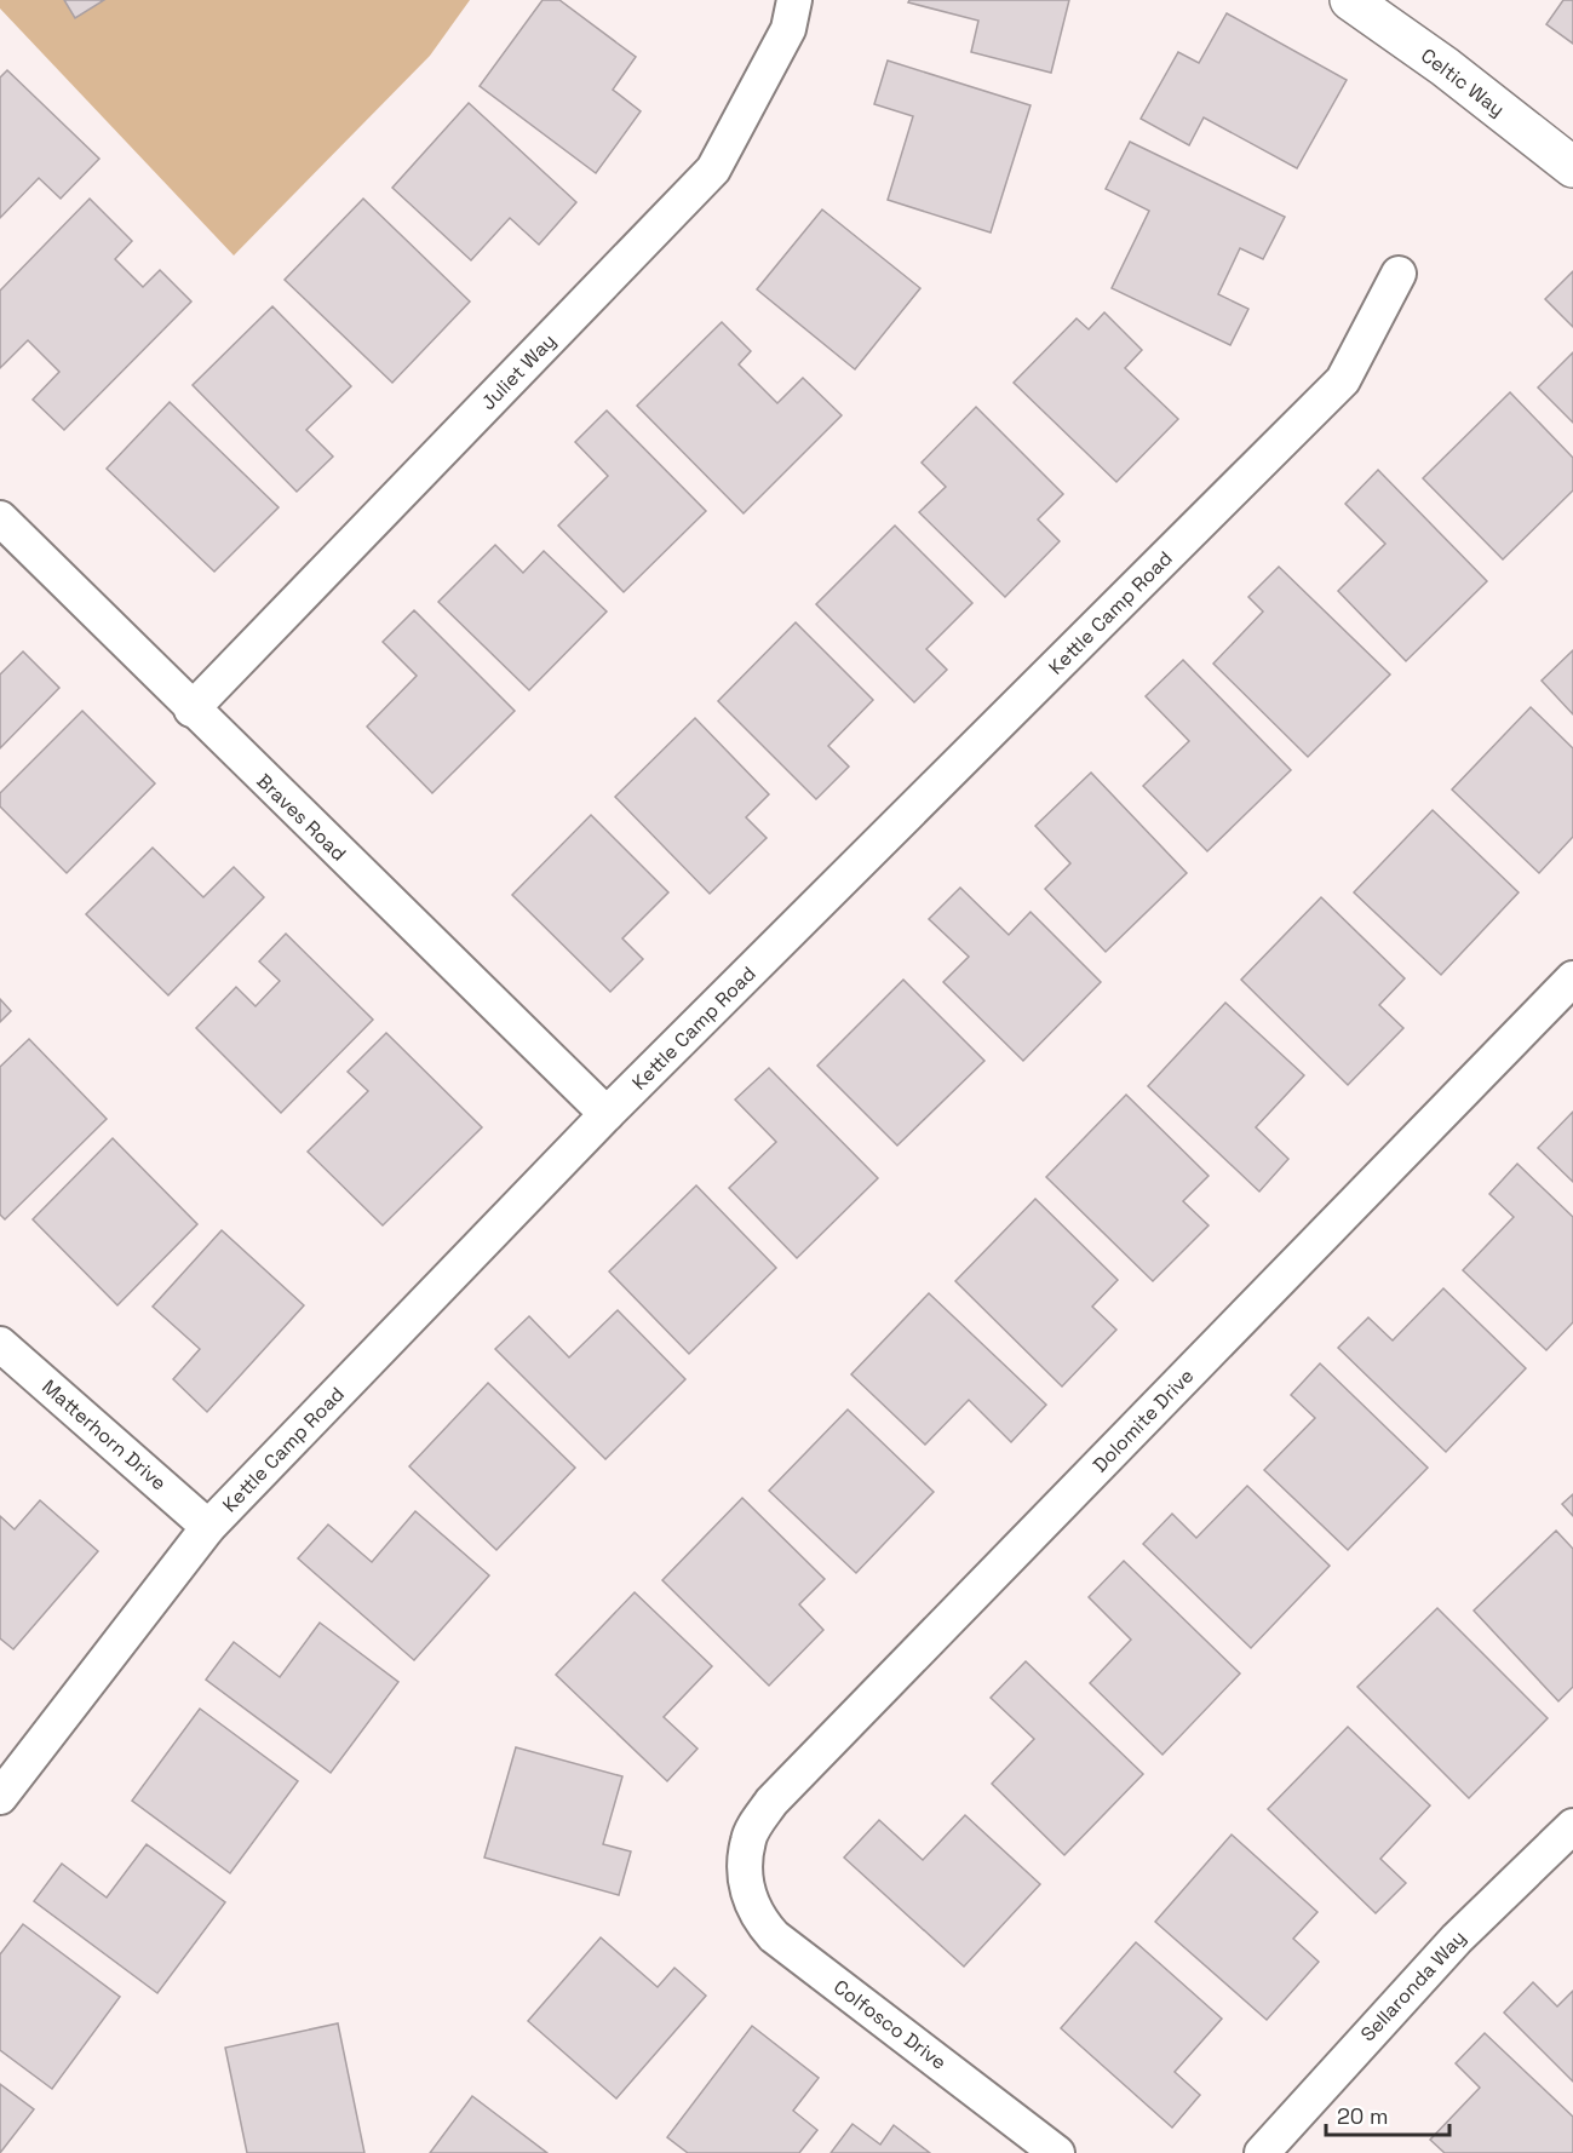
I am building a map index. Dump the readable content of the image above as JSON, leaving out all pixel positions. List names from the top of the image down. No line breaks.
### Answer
{"streets":{"street":["Celtic Way","Juliet Way","Kettle Camp Road","Braves Road","Dolomite Drive","Matterhorn Drive","Sellaronda Way","Colfosco Drive"]},"crossings":[["Juliet Way","Braves Road"],["Kettle Camp Road","Braves Road"],["Kettle Camp Road","Matterhorn Drive"],["Dolomite Drive","Colfosco Drive"]],"scale_bar":"20 m"}
